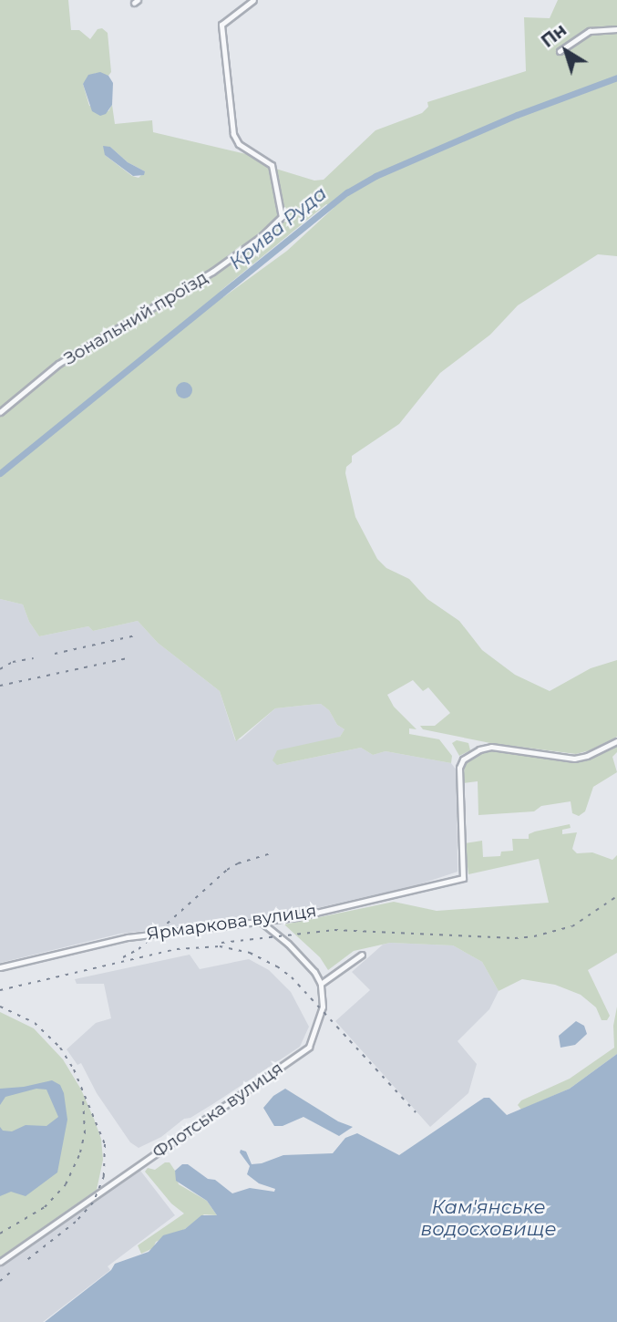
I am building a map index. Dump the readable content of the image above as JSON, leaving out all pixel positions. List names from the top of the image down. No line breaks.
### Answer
{"streets":{"street":["Зональний проїзд","Ярмаркова вулиця","Флотська вулиця"]},"water":["Крива Руда","Кам'янське водосховище"],"north":"top left"}
